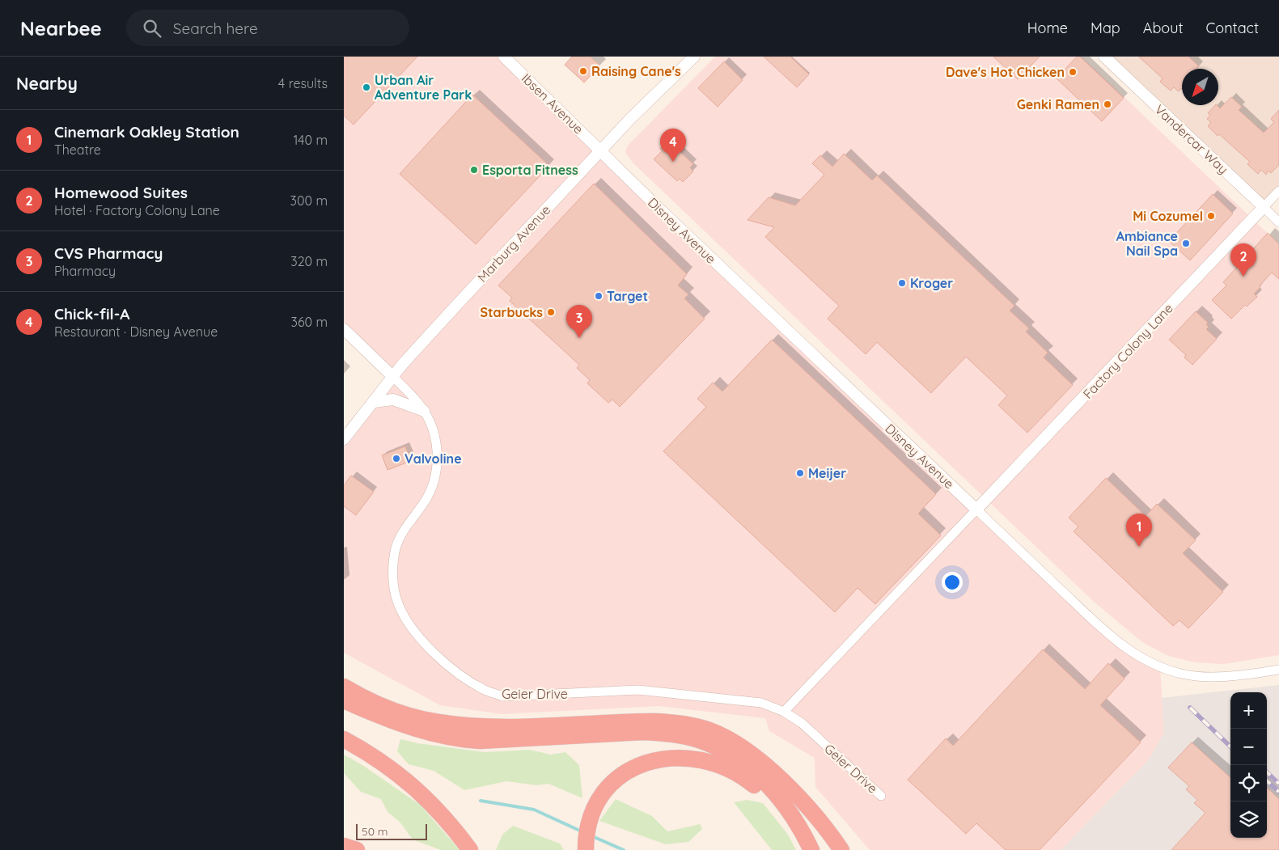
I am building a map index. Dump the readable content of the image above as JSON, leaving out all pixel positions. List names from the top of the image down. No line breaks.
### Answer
{"streets":{"street":["Ibsen Avenue","Vandercar Way","Disney Avenue","Marburg Avenue","Factory Colony Lane","Geier Drive"]},"crossings":[["Ibsen Avenue","Disney Avenue"],["Ibsen Avenue","Marburg Avenue"],["Vandercar Way","Factory Colony Lane"],["Disney Avenue","Marburg Avenue"],["Disney Avenue","Factory Colony Lane"],["Marburg Avenue","Geier Drive"]],"places":["Raising Cane's","Dave's Hot Chicken","Urban Air Adventure Park","Genki Ramen","Esporta Fitness","Mi Cozumel","Ambiance Nail Spa","Kroger","Target","Starbucks","Valvoline","Meijer"],"scale_bar":"50 m","north":"bottom left","page":{"header":"Nearbee","search":"Search here","nav":["Home","Map","About","Contact"],"heading":["Nearby","4 results"],"list":[{"mark":"1","name":"Cinemark Oakley Station","note":"Theatre","value":"140 m"},{"mark":"2","name":"Homewood Suites","note":"Hotel · Factory Colony Lane","value":"300 m"},{"mark":"3","name":"CVS Pharmacy","note":"Pharmacy","value":"320 m"},{"mark":"4","name":"Chick-fil-A","note":"Restaurant · Disney Avenue","value":"360 m"}],"pins":["4","2","3","1"],"map_buttons":["+","−"],"scale":"50 m"}}
